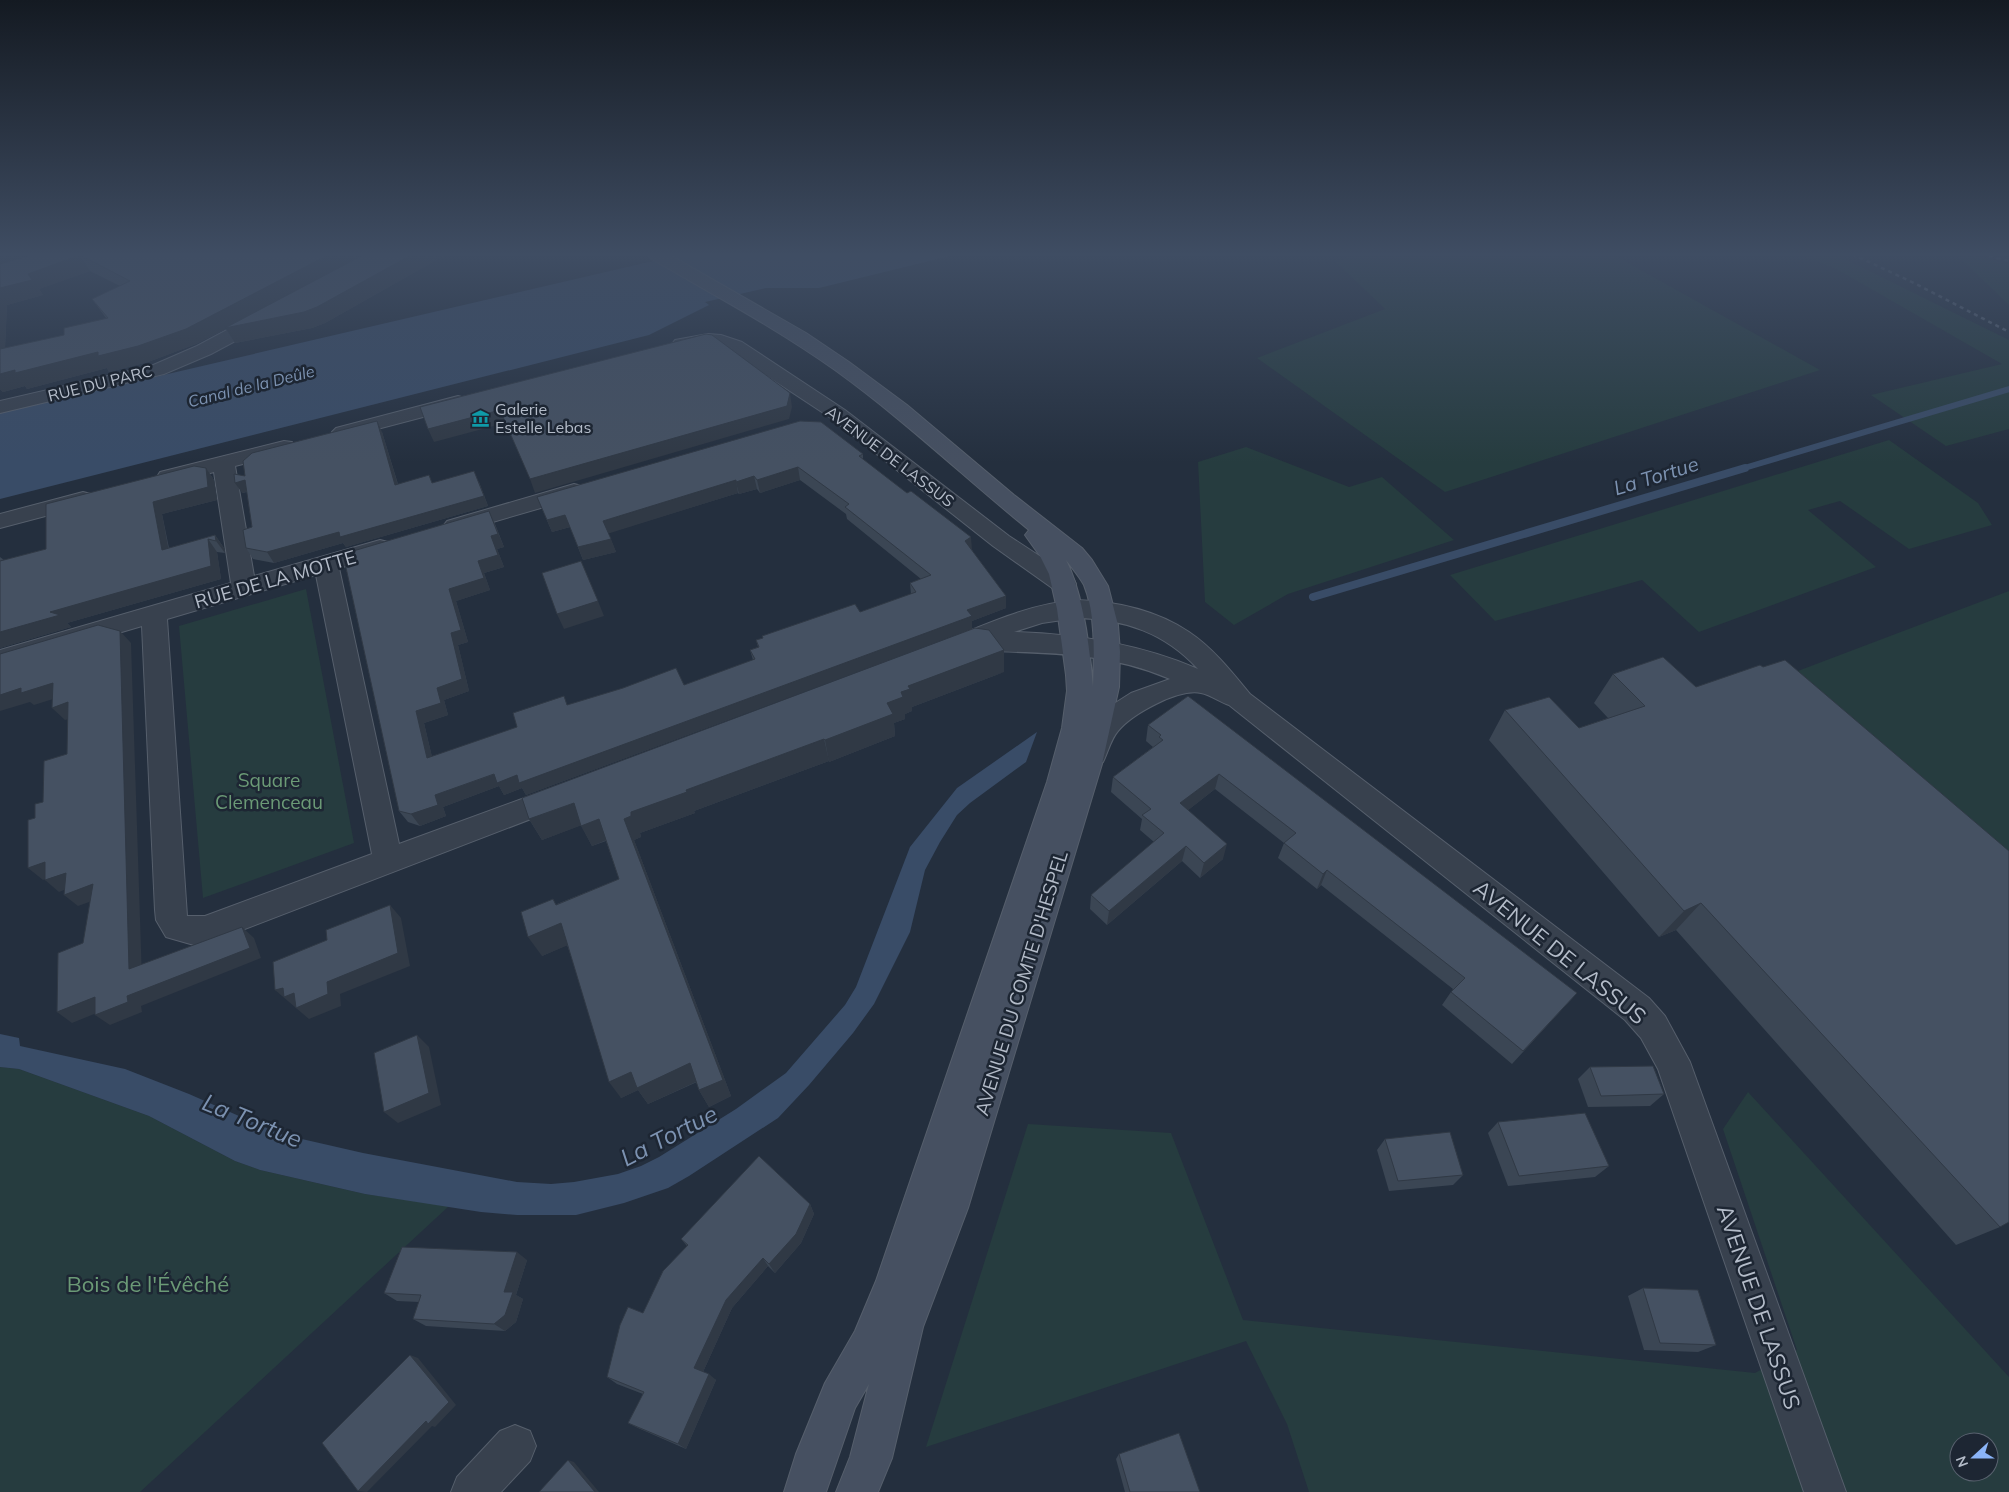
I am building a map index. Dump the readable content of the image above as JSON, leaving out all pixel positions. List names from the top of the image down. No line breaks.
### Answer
{"streets":{"street":["RUE DU PARC","AVENUE DE LASSUS","RUE DE LA MOTTE","AVENUE DU COMTE D'HESPEL"]},"crossings":[["AVENUE DE LASSUS","AVENUE DU COMTE D'HESPEL"]],"water":["Canal de la Deûle","La Tortue"],"parks":["Square Clemenceau","Bois de l'Évêché"],"places":{"museum":["Galerie Estelle Lebas"]},"north":"left"}
